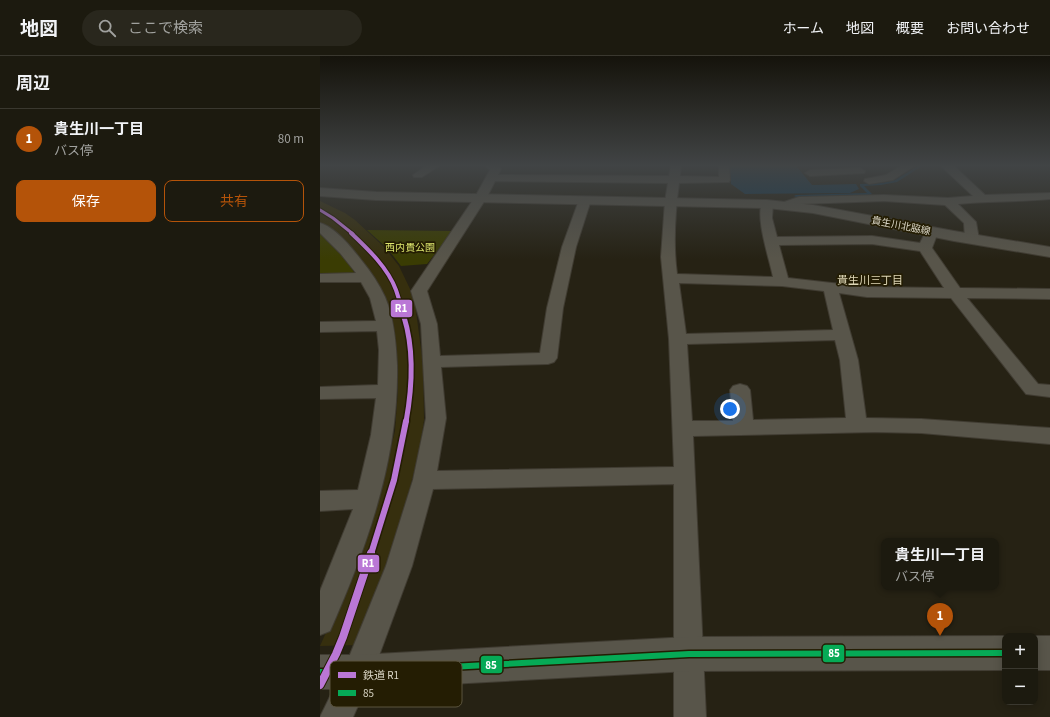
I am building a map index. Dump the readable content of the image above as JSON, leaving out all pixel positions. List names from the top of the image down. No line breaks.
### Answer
{"streets":{"main road":["貴生川北脇線"]},"districts":["貴生川三丁目"],"parks":["西内貴公園"],"lines":["rail line R1","transit line 85"],"legend":["鉄道 R1","85"],"page":{"header":"地図","search":"ここで検索","nav":["ホーム","地図","概要","お問い合わせ"],"heading":"周辺","list":[{"mark":"1","name":"貴生川一丁目","note":"バス停","value":"80 m"}],"buttons":["保存","共有"],"popup":["貴生川一丁目","バス停"],"pins":"1","map_buttons":["+","−"]}}
